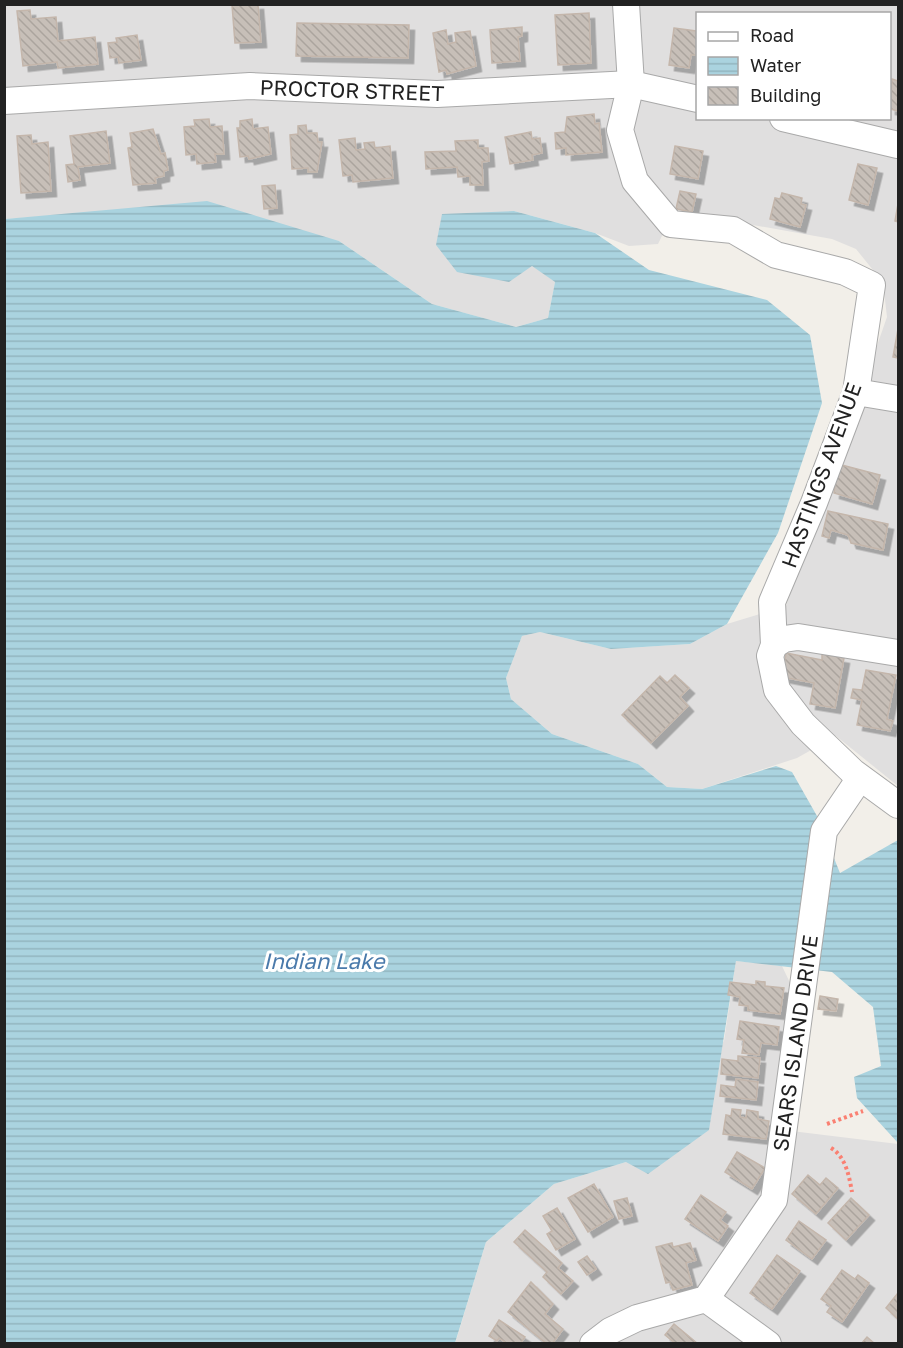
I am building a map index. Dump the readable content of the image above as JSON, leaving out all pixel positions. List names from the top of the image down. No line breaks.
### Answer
{"streets":{"street":["PROCTOR STREET","HASTINGS AVENUE","SEARS ISLAND DRIVE"]},"crossings":[["PROCTOR STREET","HASTINGS AVENUE"],["HASTINGS AVENUE","SEARS ISLAND DRIVE"]],"water":["Indian Lake"],"legend":["Road","Water","Building"]}
